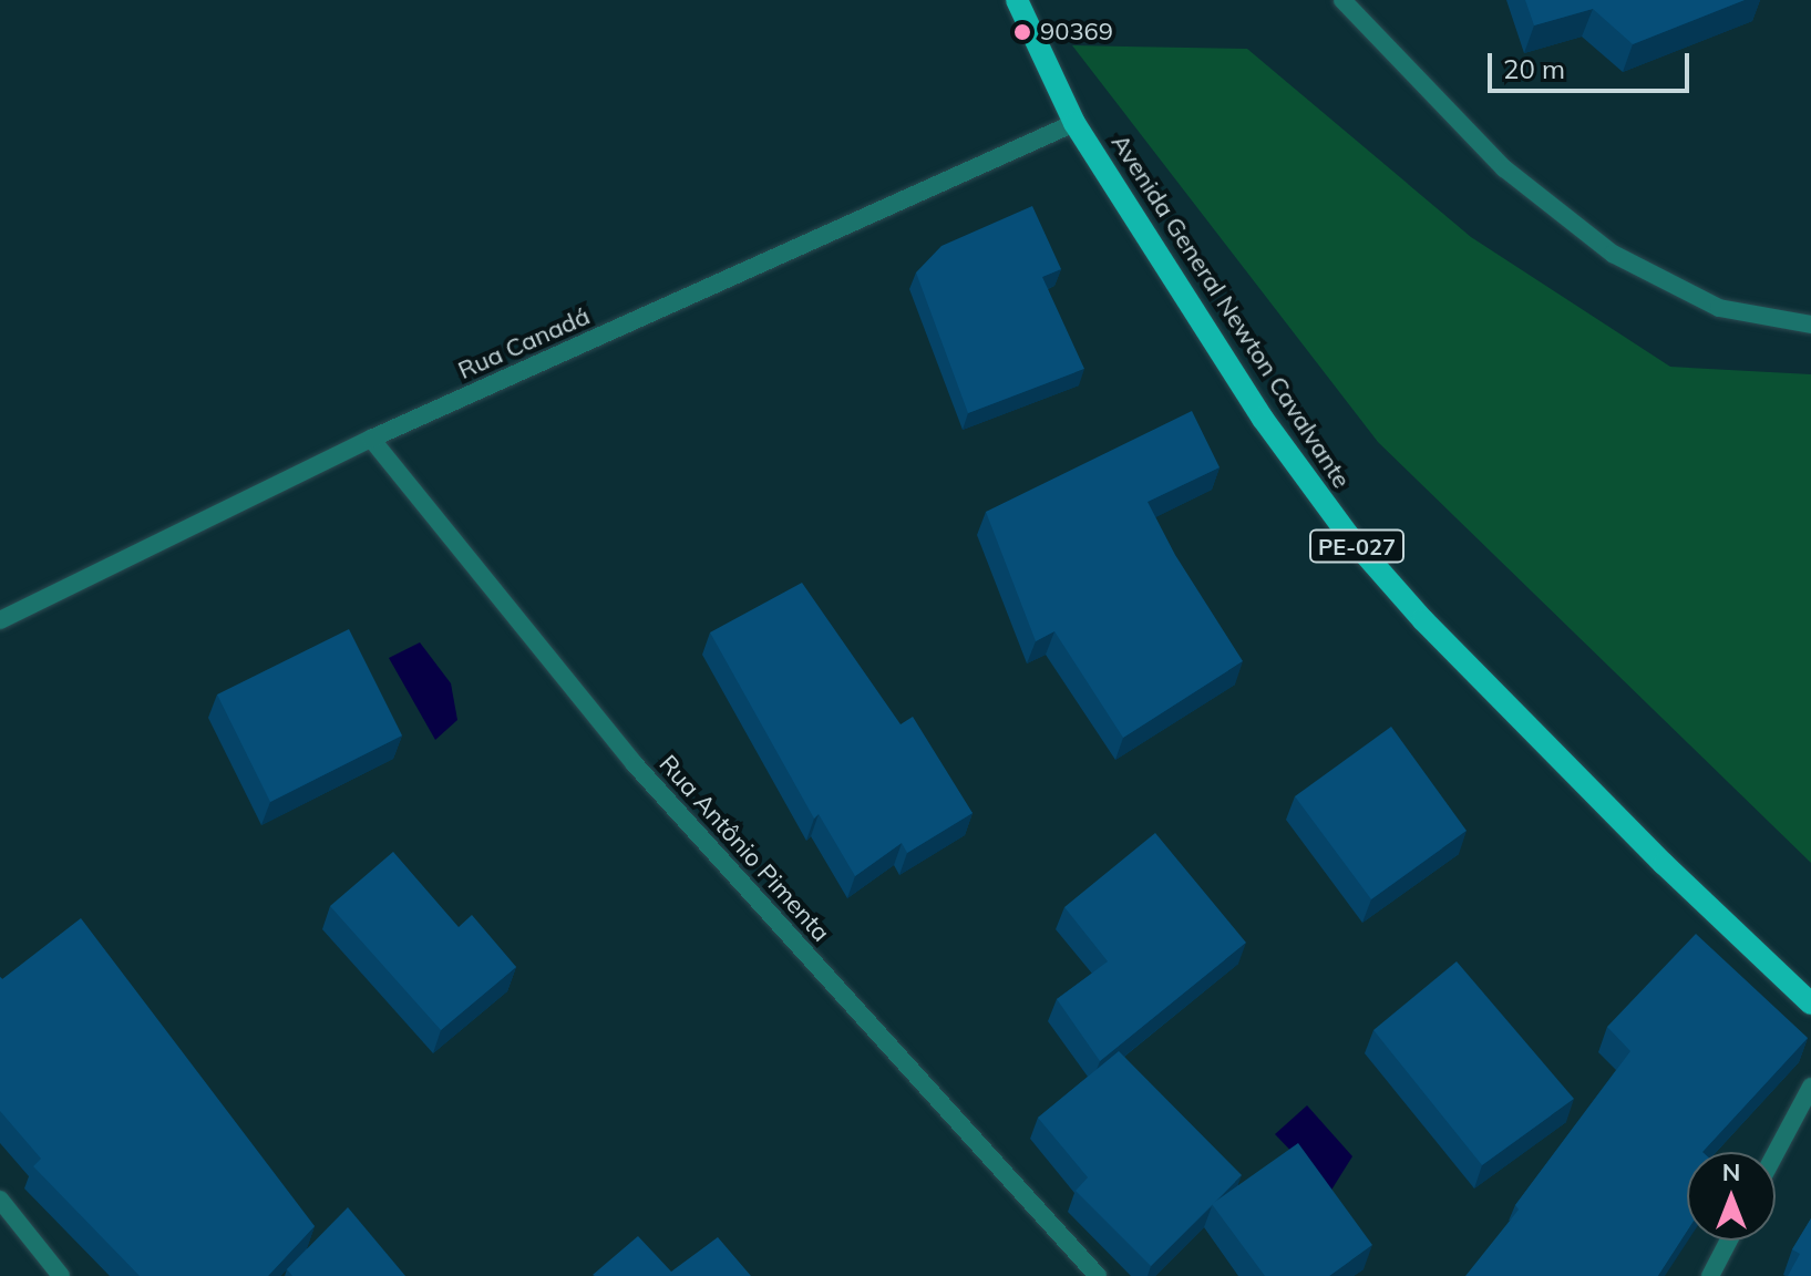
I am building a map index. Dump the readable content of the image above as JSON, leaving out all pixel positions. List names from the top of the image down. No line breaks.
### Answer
{"streets":{"main road":["Avenida General Newton Cavalvante","PE-027"],"street":["Rua Canadá","Rua Antônio Pimenta"]},"crossings":[["Avenida General Newton Cavalvante","Rua Canadá"],["Rua Canadá","Rua Antônio Pimenta"]],"places":["90369"],"scale_bar":"20 m","north":"top"}
